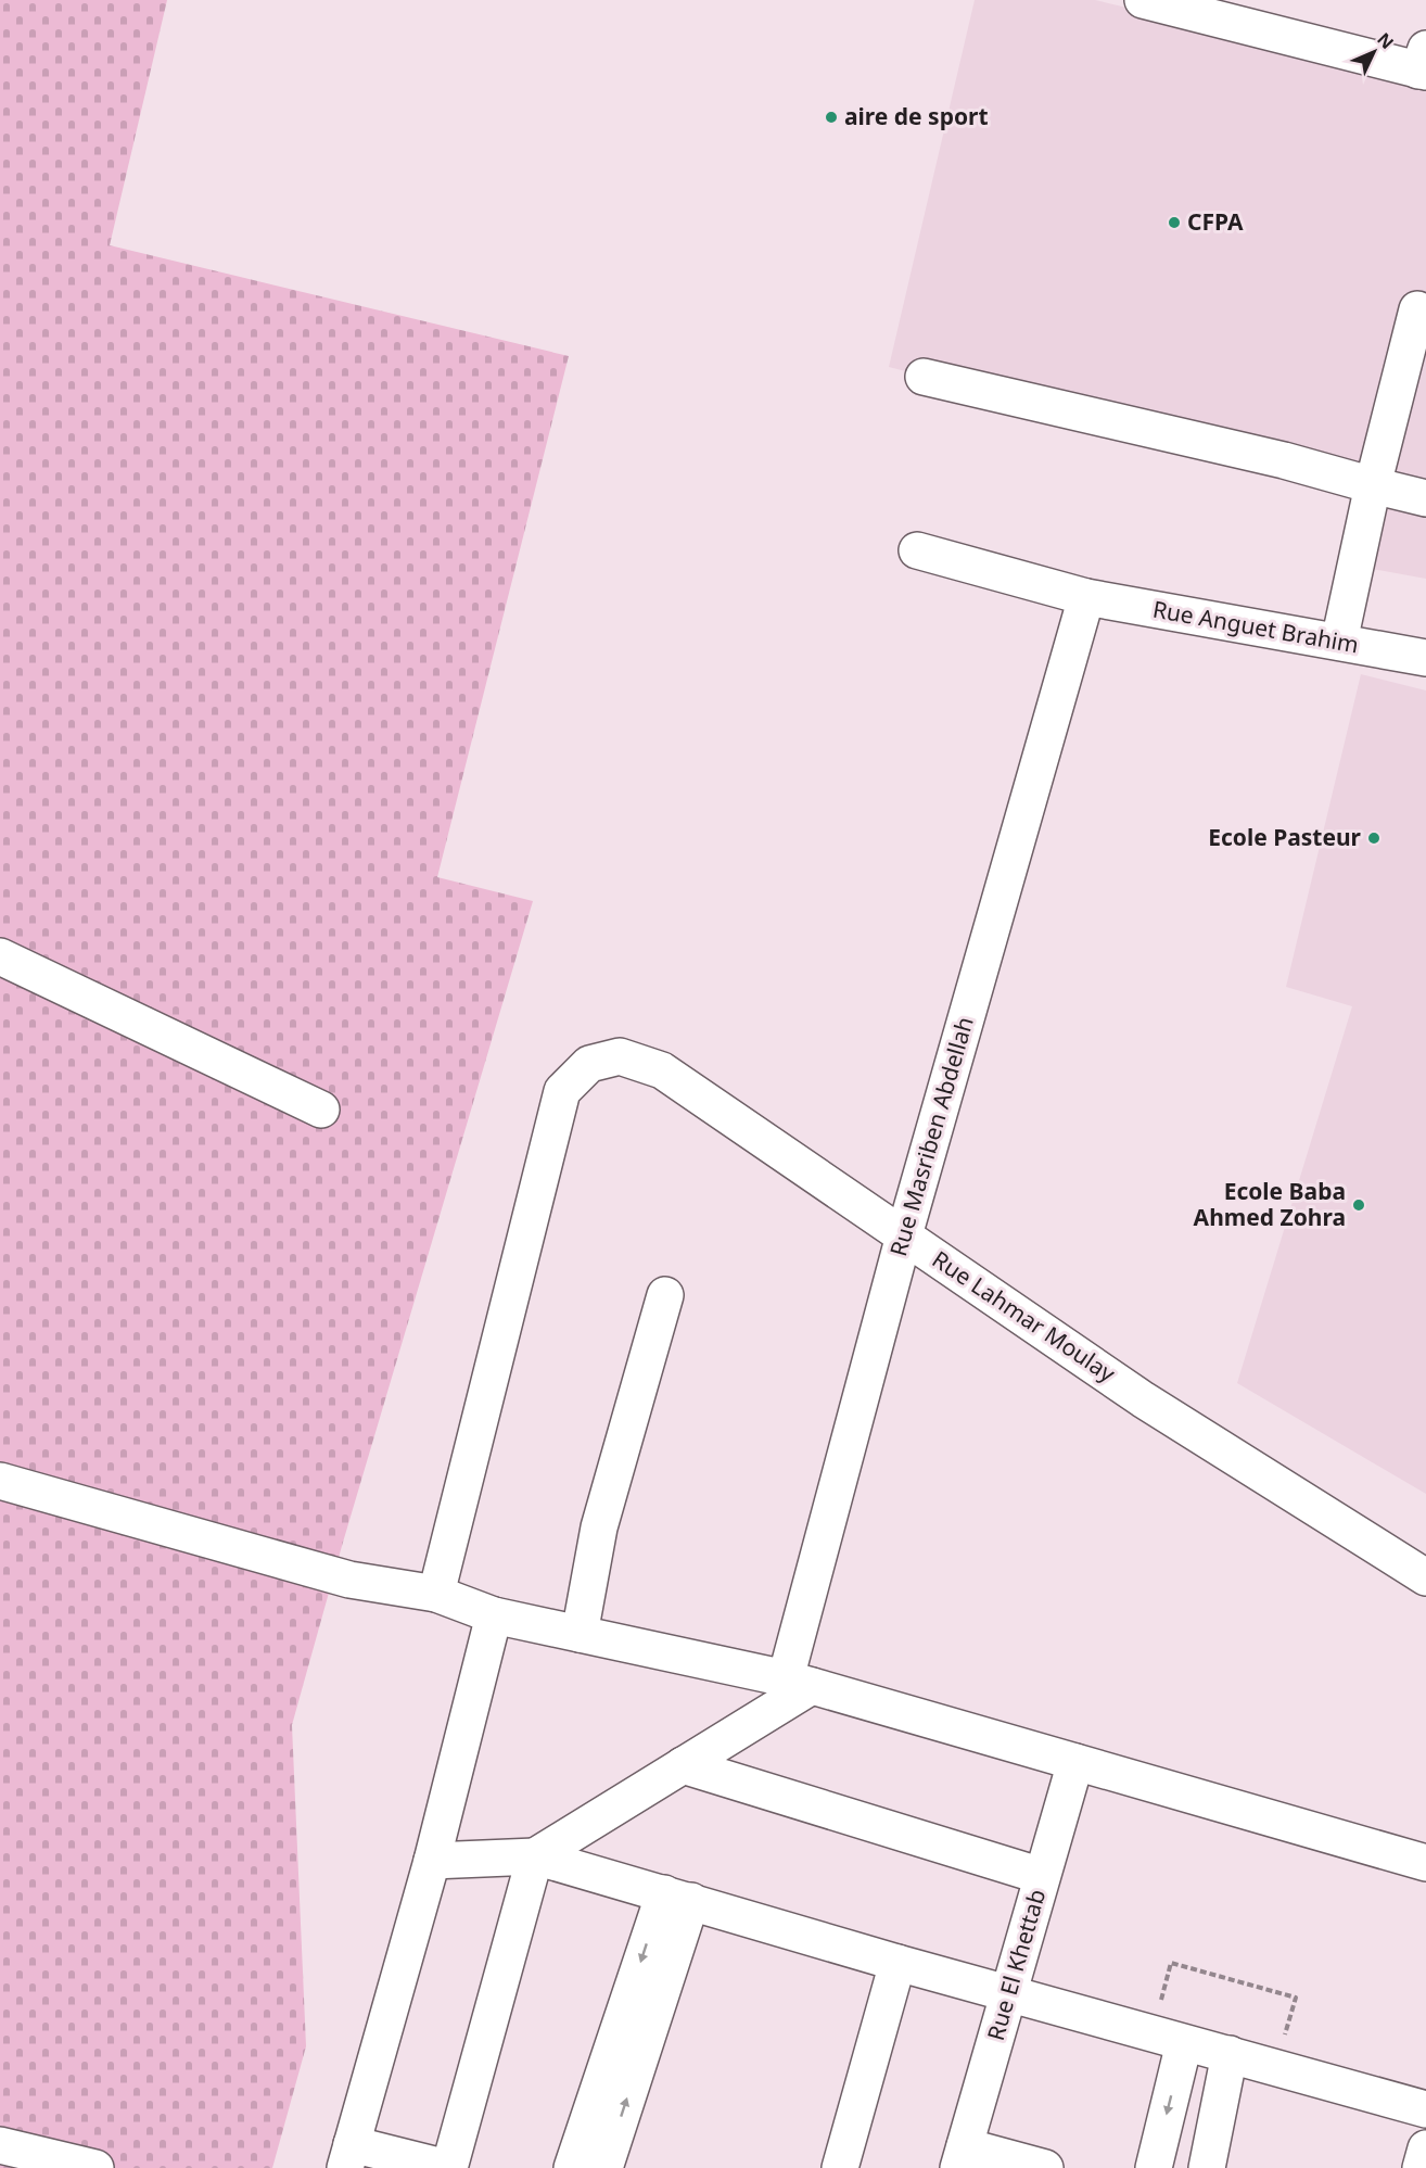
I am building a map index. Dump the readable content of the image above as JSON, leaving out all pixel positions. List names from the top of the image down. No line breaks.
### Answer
{"streets":{"street":["Rue Anguet Brahim","Rue Masriben Abdellah","Rue Lahmar Moulay","Rue El Khettab"]},"crossings":[["Rue Anguet Brahim","Rue Masriben Abdellah"],["Rue Masriben Abdellah","Rue Lahmar Moulay"]],"places":["aire de sport","CFPA","Ecole Pasteur","Ecole Baba Ahmed Zohra"],"north":"top right"}
